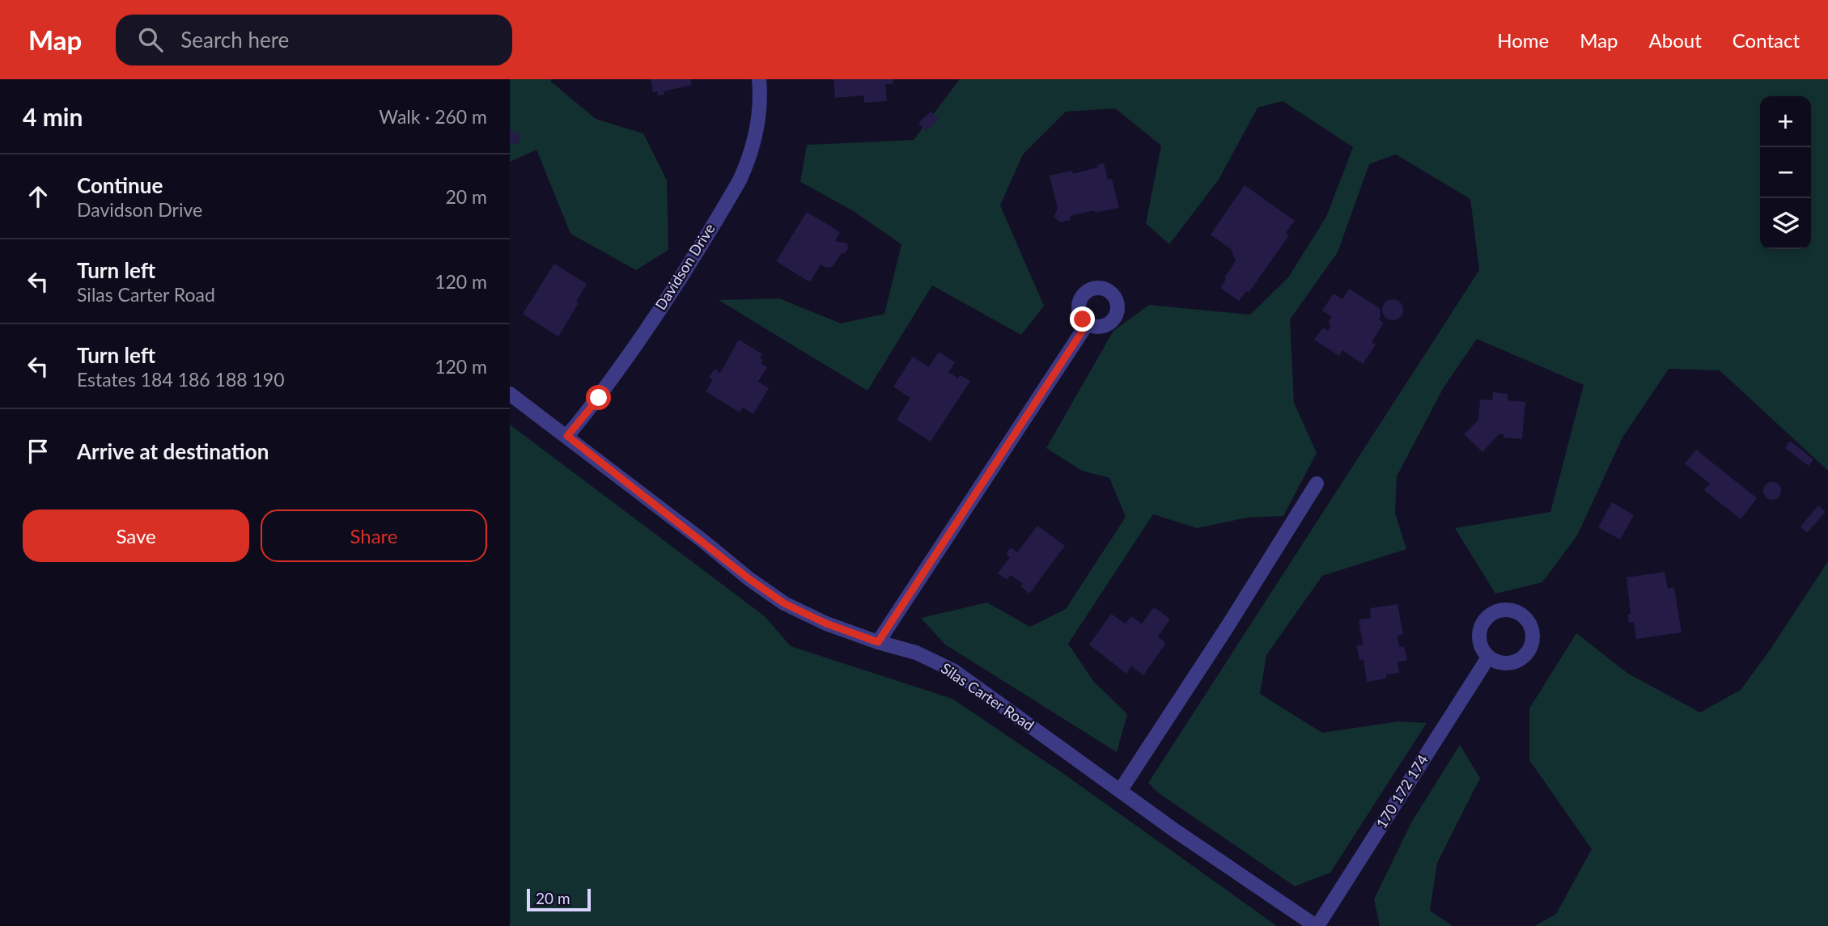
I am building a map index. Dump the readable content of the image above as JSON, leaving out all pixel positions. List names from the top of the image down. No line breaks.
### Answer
{"streets":{"street":["Davidson Drive","Silas Carter Road","170 172 174"]},"crossings":[["Davidson Drive","Silas Carter Road"],["Silas Carter Road","170 172 174"]],"scale_bar":"20 m","page":{"header":"Map","search":"Search here","nav":["Home","Map","About","Contact"],"heading":["4 min","Walk · 260 m"],"map_buttons":["+","−"],"list":[["Continue","Davidson Drive","20 m"],["Turn left","Silas Carter Road","120 m"],["Turn left","Estates 184 186 188 190","120 m"],"Arrive at destination"],"buttons":["Save","Share"],"scale":"20 m"}}
